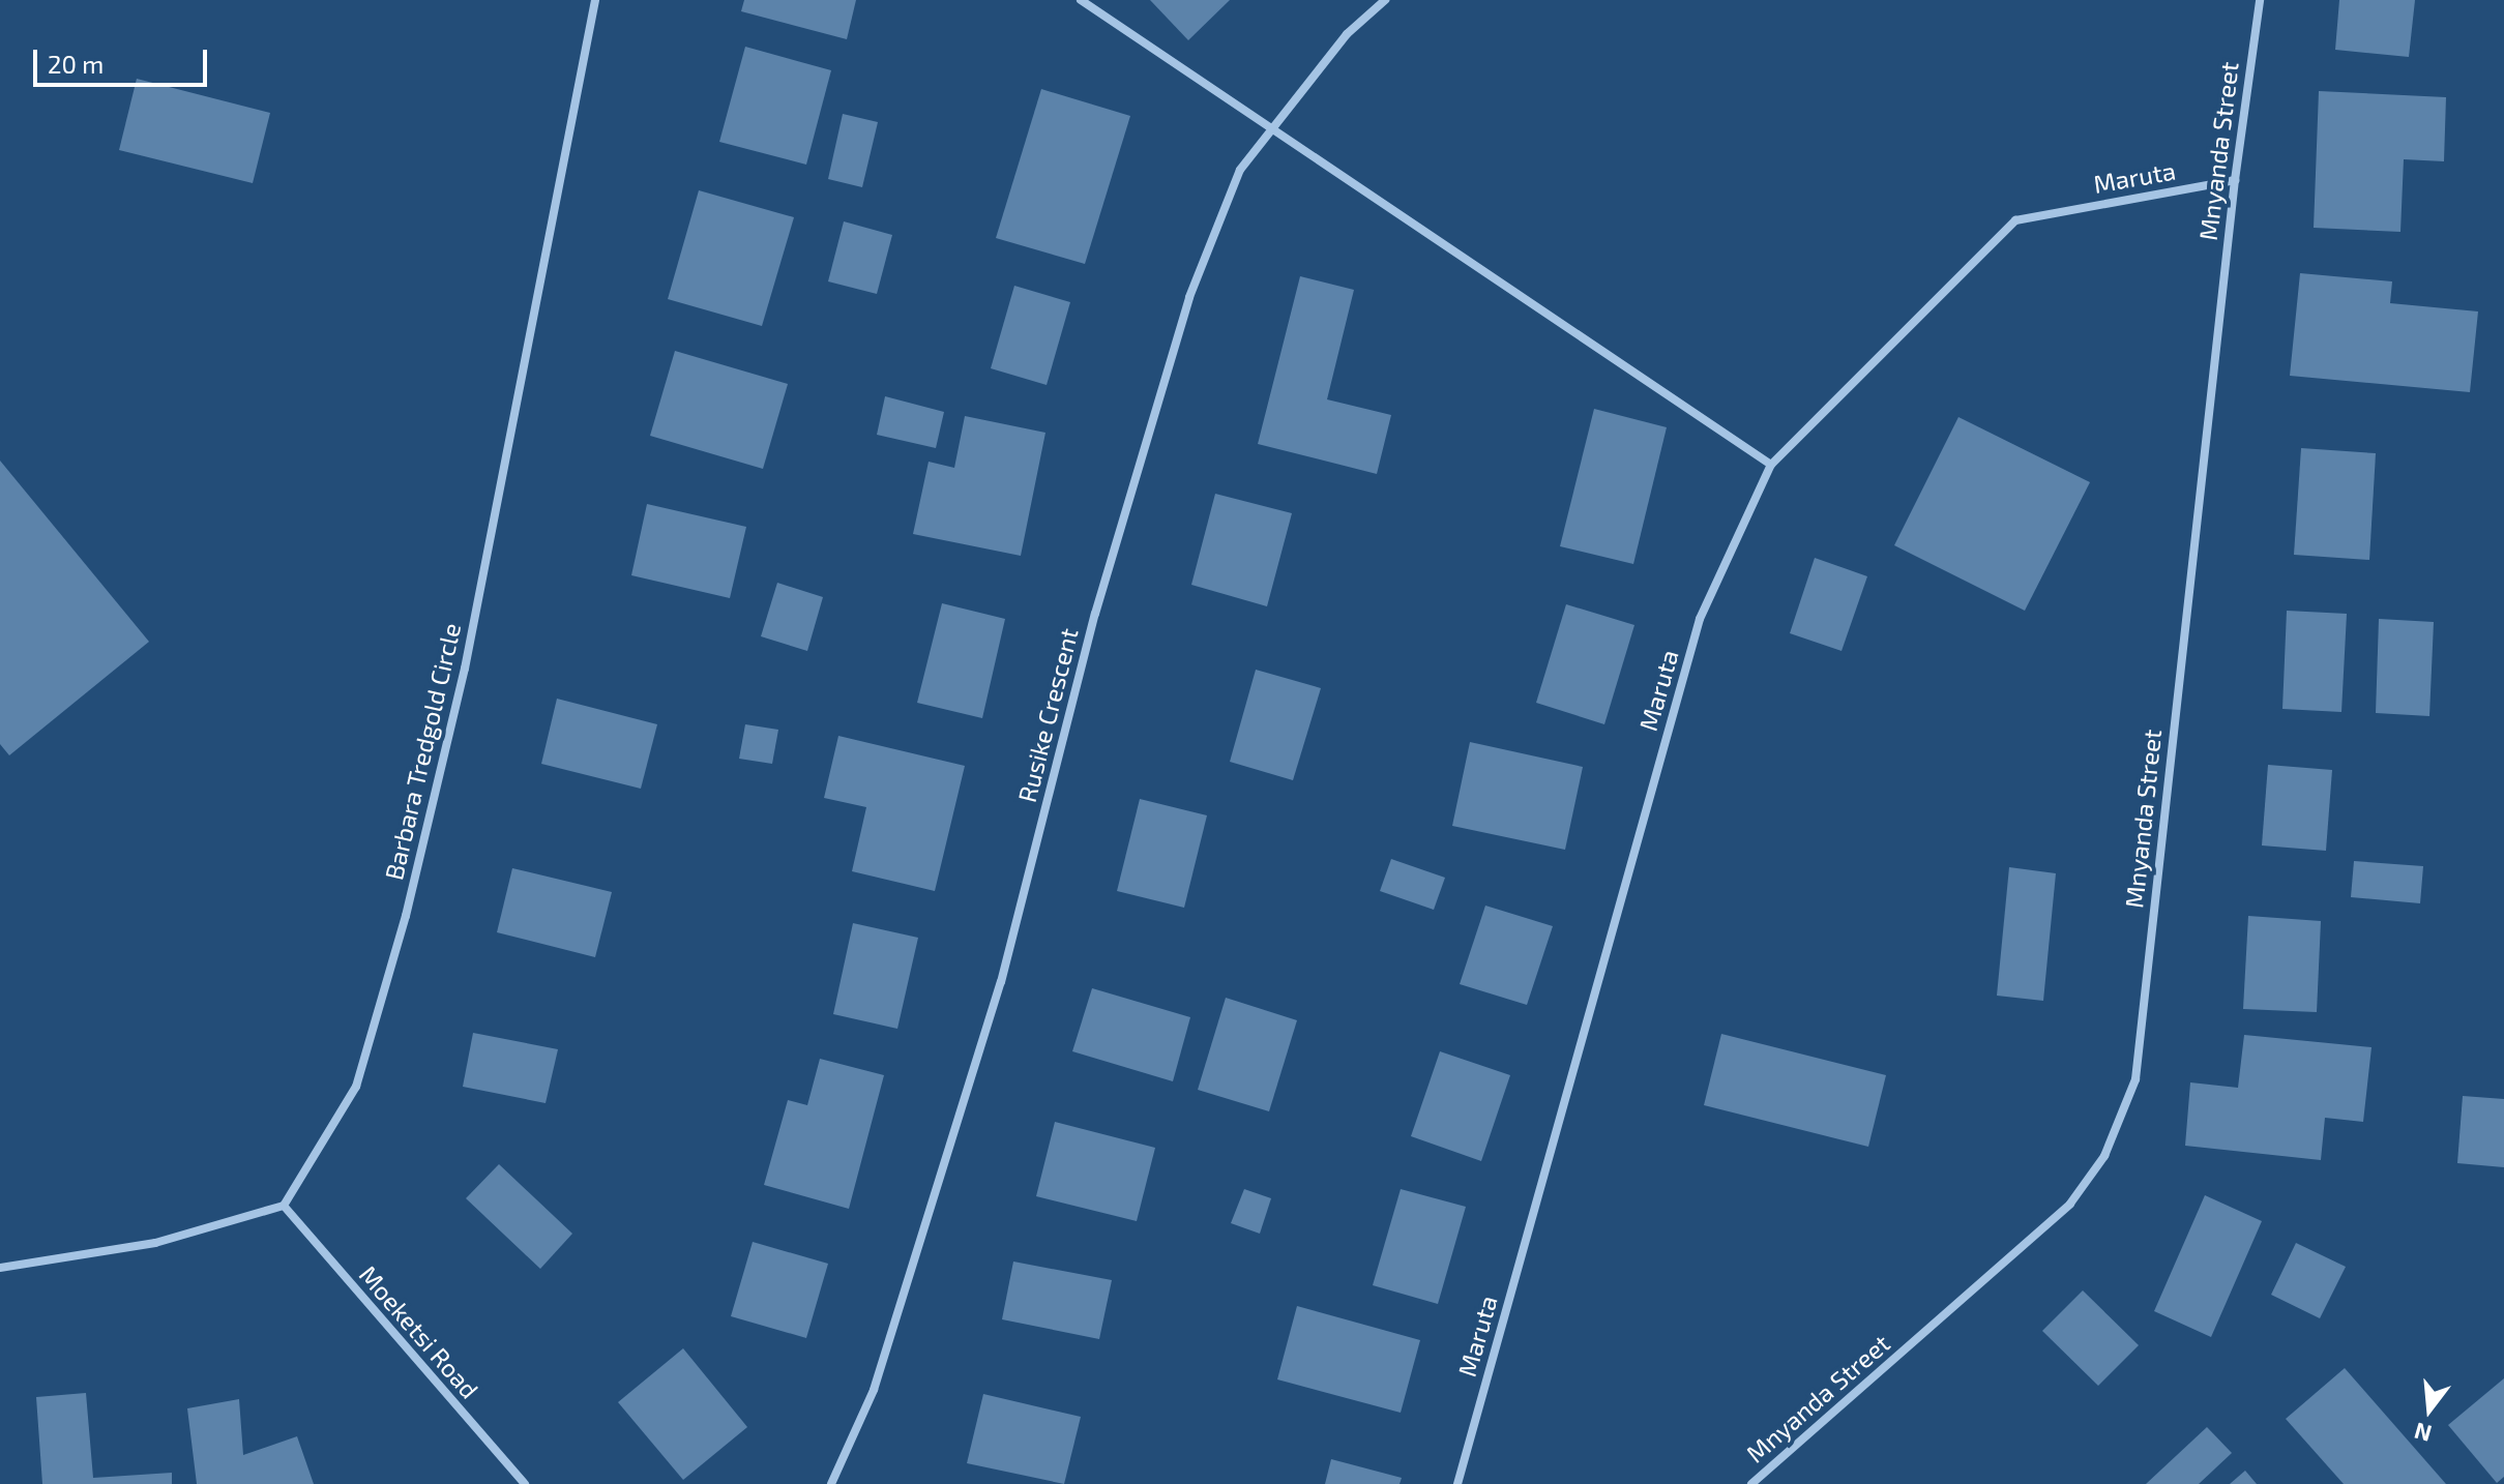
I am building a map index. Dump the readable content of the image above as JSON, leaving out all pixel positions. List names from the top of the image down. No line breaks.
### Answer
{"streets":{"street":["Mnyanda Street","Maruta","Rusike Crescent","Barbara Tredgold Circle","Moeketsi Road"]},"crossings":[["Mnyanda Street","Maruta"],["Barbara Tredgold Circle","Moeketsi Road"]],"scale_bar":"20 m","north":"bottom"}
